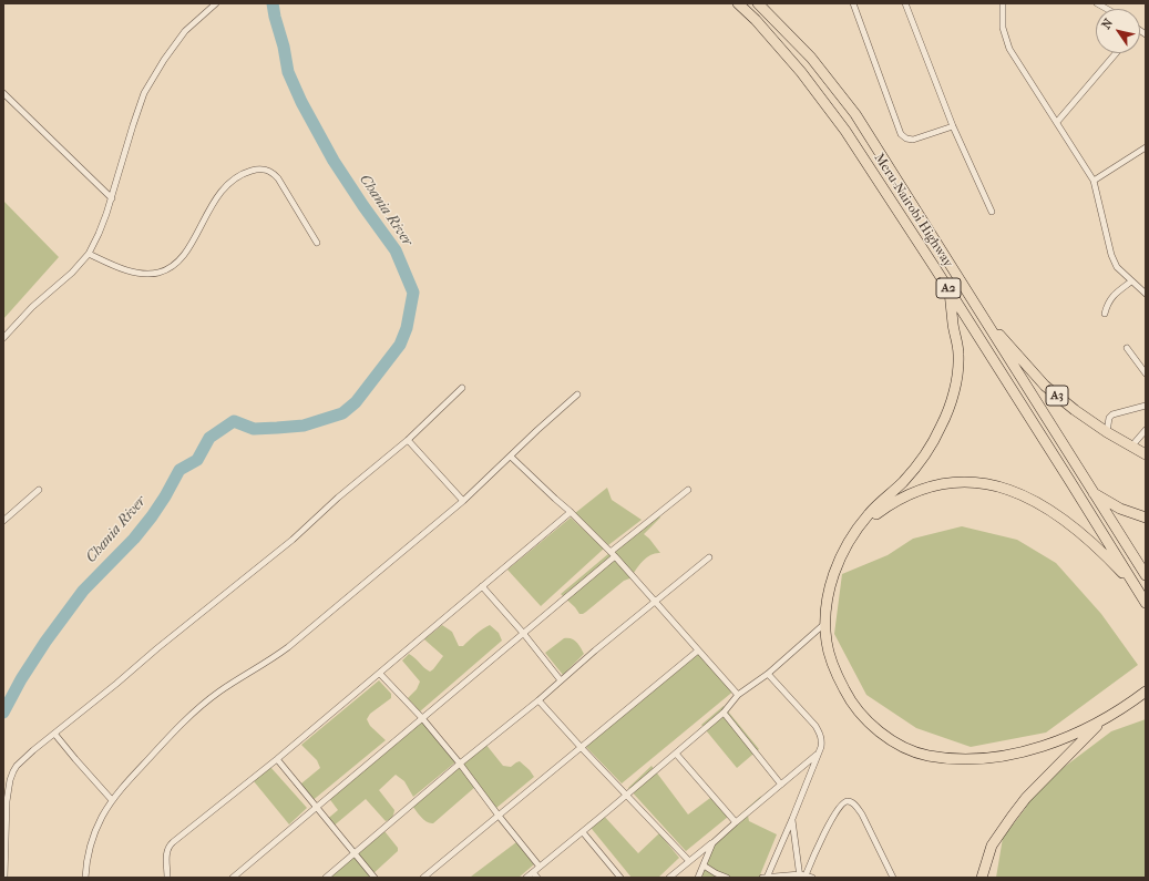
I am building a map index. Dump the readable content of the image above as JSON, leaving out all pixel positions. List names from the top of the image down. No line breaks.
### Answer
{"streets":{"highway":["Meru-Nairobi Highway","A2","A3"]},"crossings":[["Meru-Nairobi Highway","A3"]],"water":["Chania River"],"north":"top left"}
